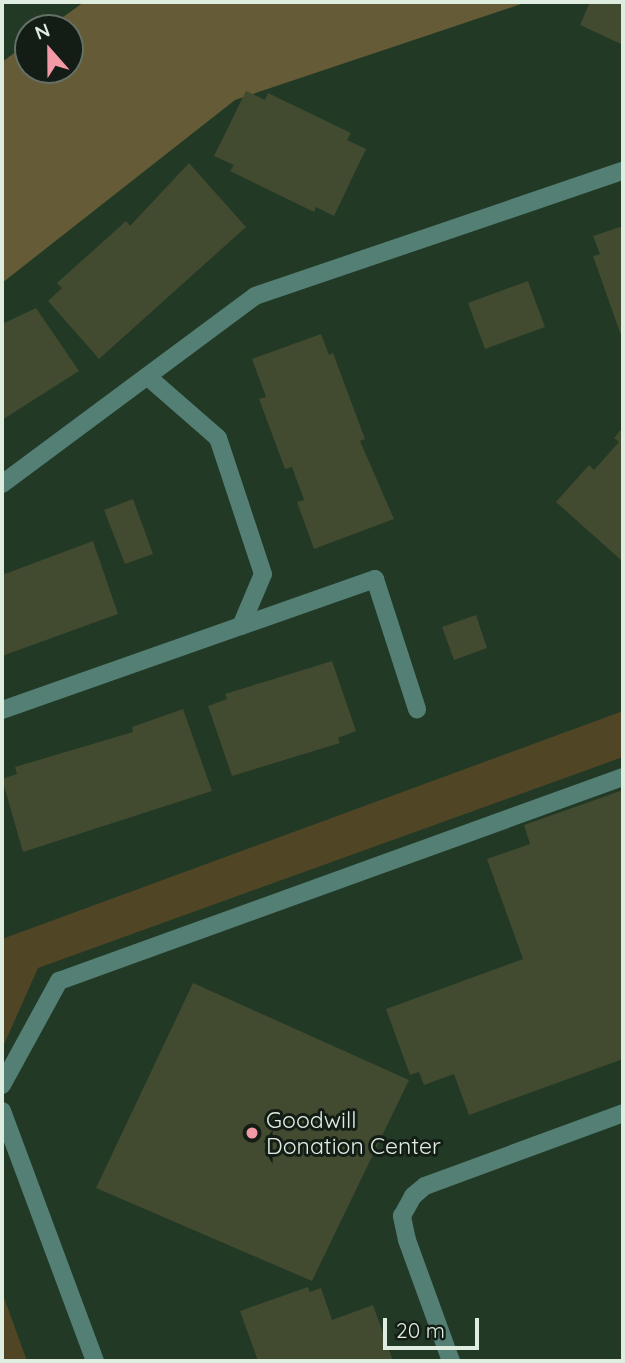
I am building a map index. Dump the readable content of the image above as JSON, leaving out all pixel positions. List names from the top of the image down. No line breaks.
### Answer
{"places":["Goodwill Donation Center"],"scale_bar":"20 m","north":"top"}
